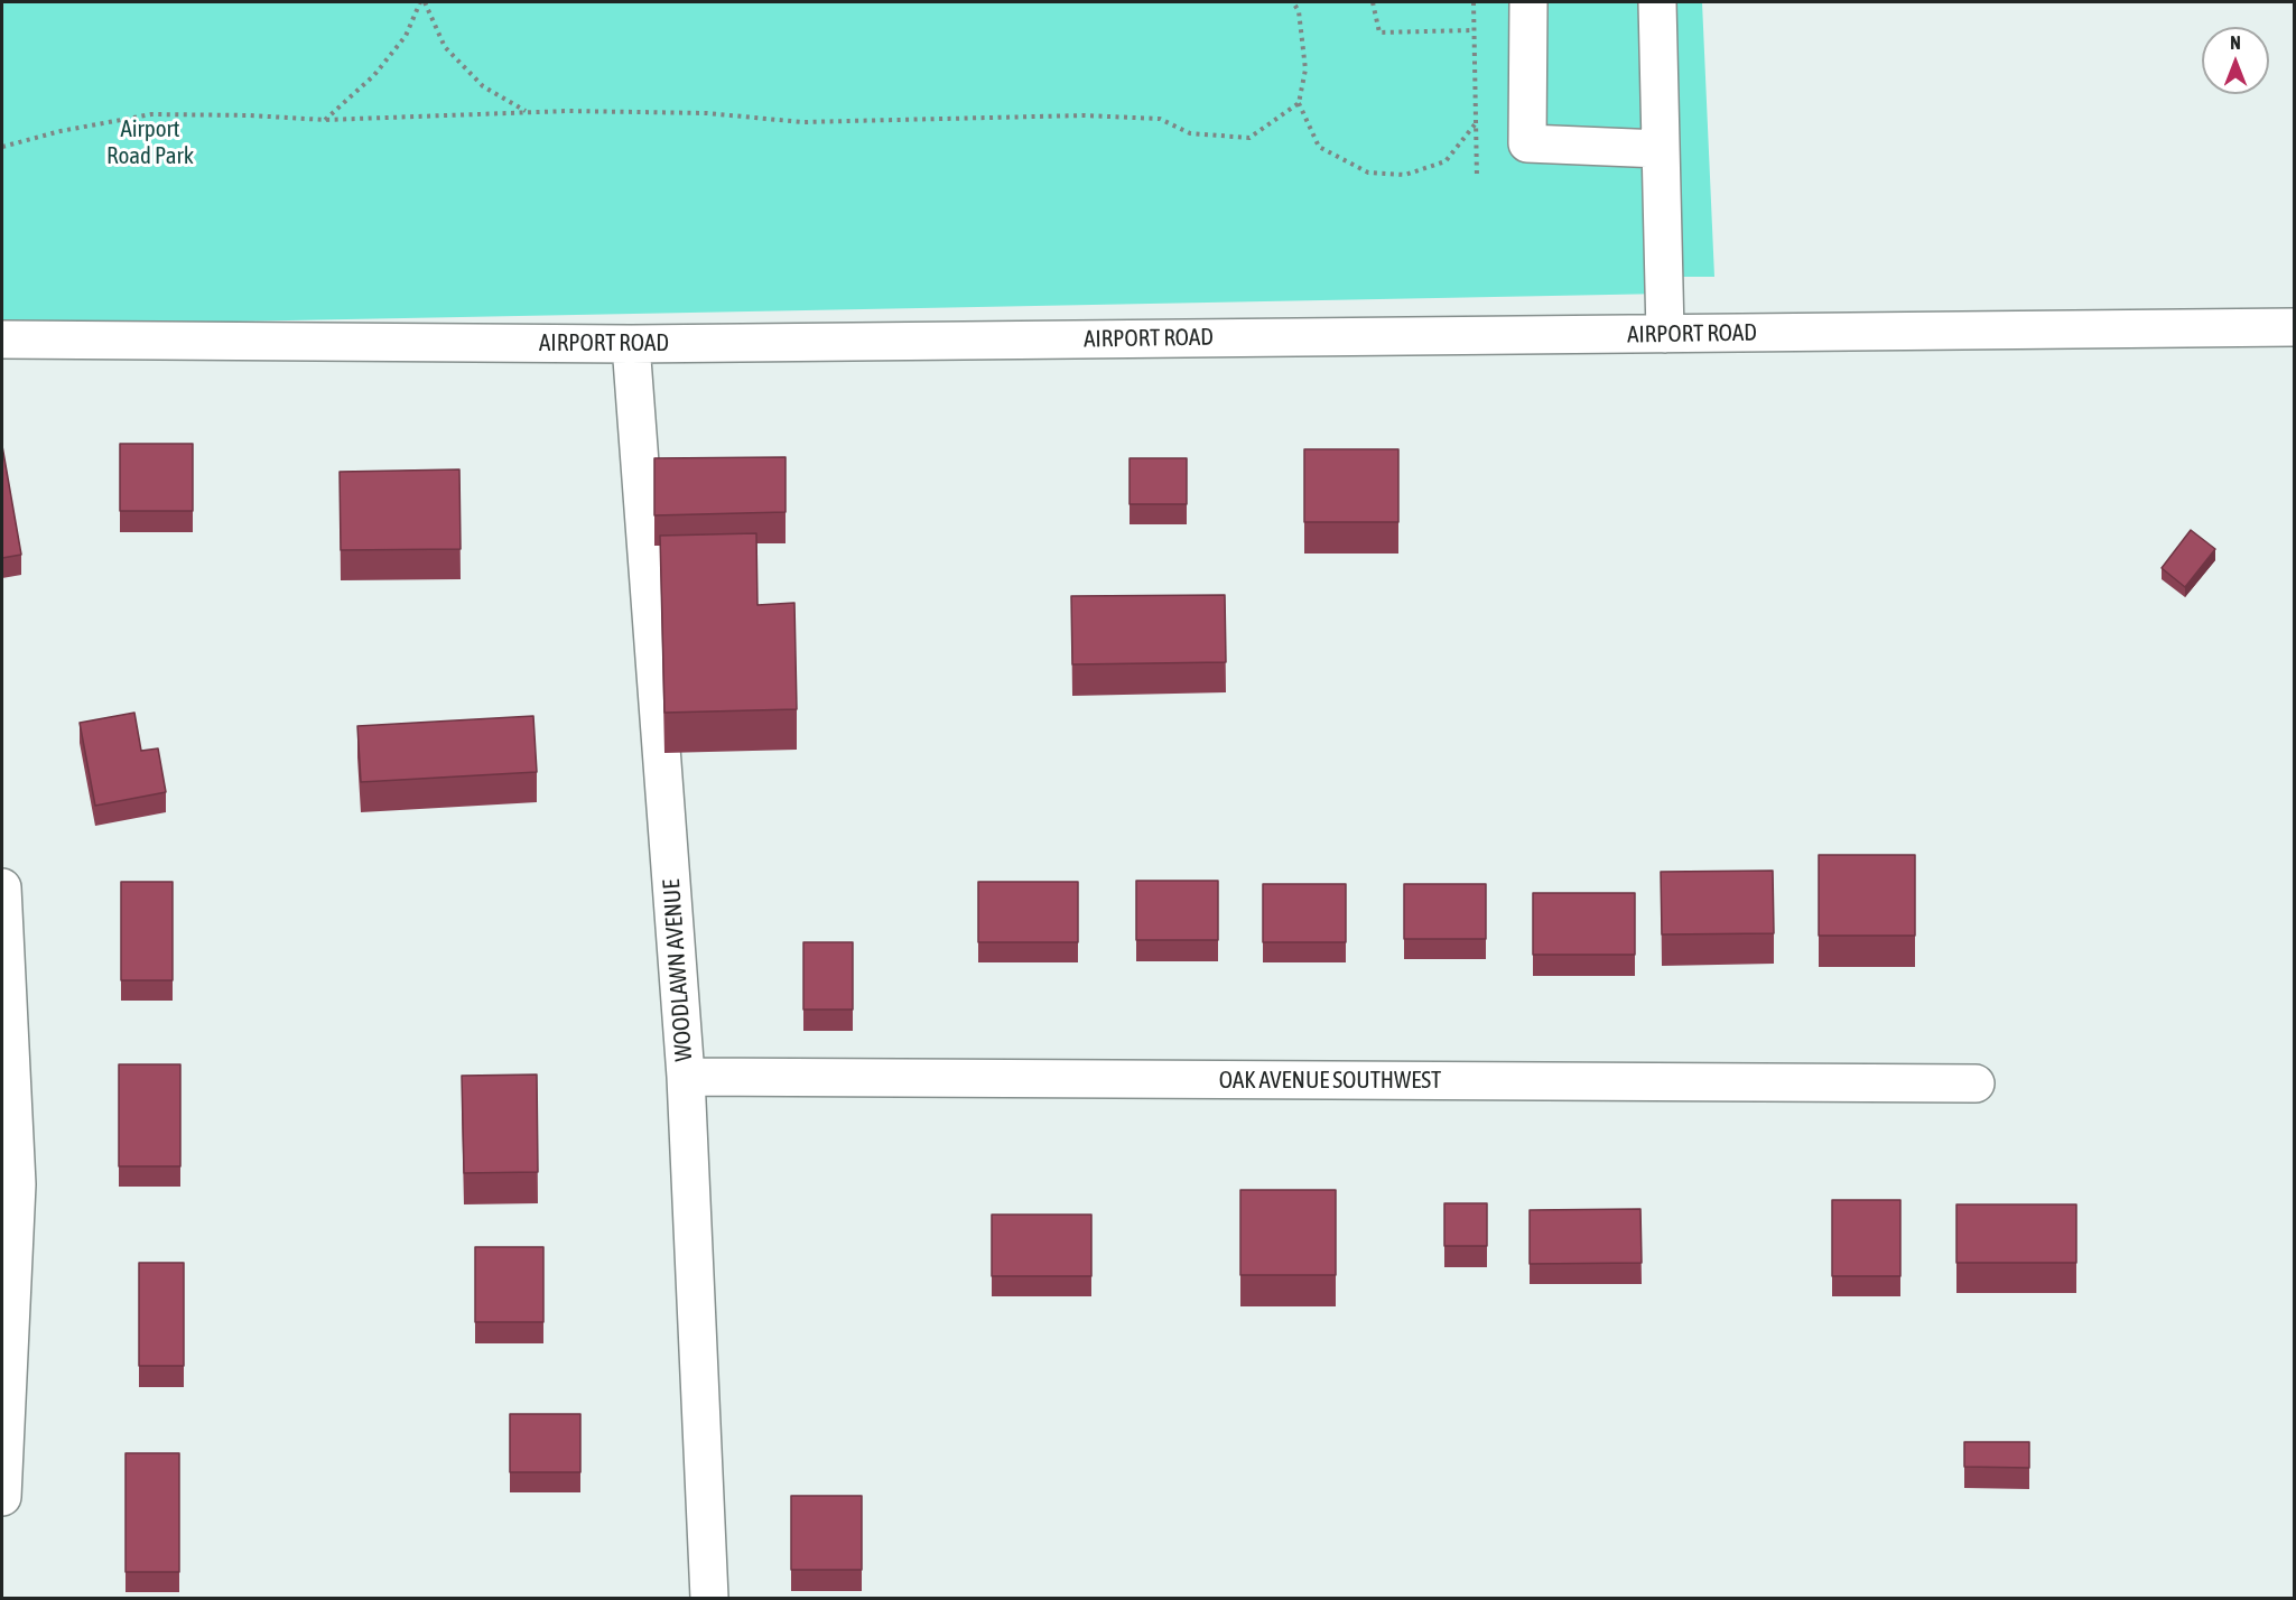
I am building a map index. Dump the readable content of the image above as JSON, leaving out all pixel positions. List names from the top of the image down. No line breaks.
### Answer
{"streets":{"street":["AIRPORT ROAD","WOODLAWN AVENUE","OAK AVENUE SOUTHWEST"]},"crossings":[["AIRPORT ROAD","WOODLAWN AVENUE"],["WOODLAWN AVENUE","OAK AVENUE SOUTHWEST"]],"parks":["Airport Road Park"],"north":"top"}
